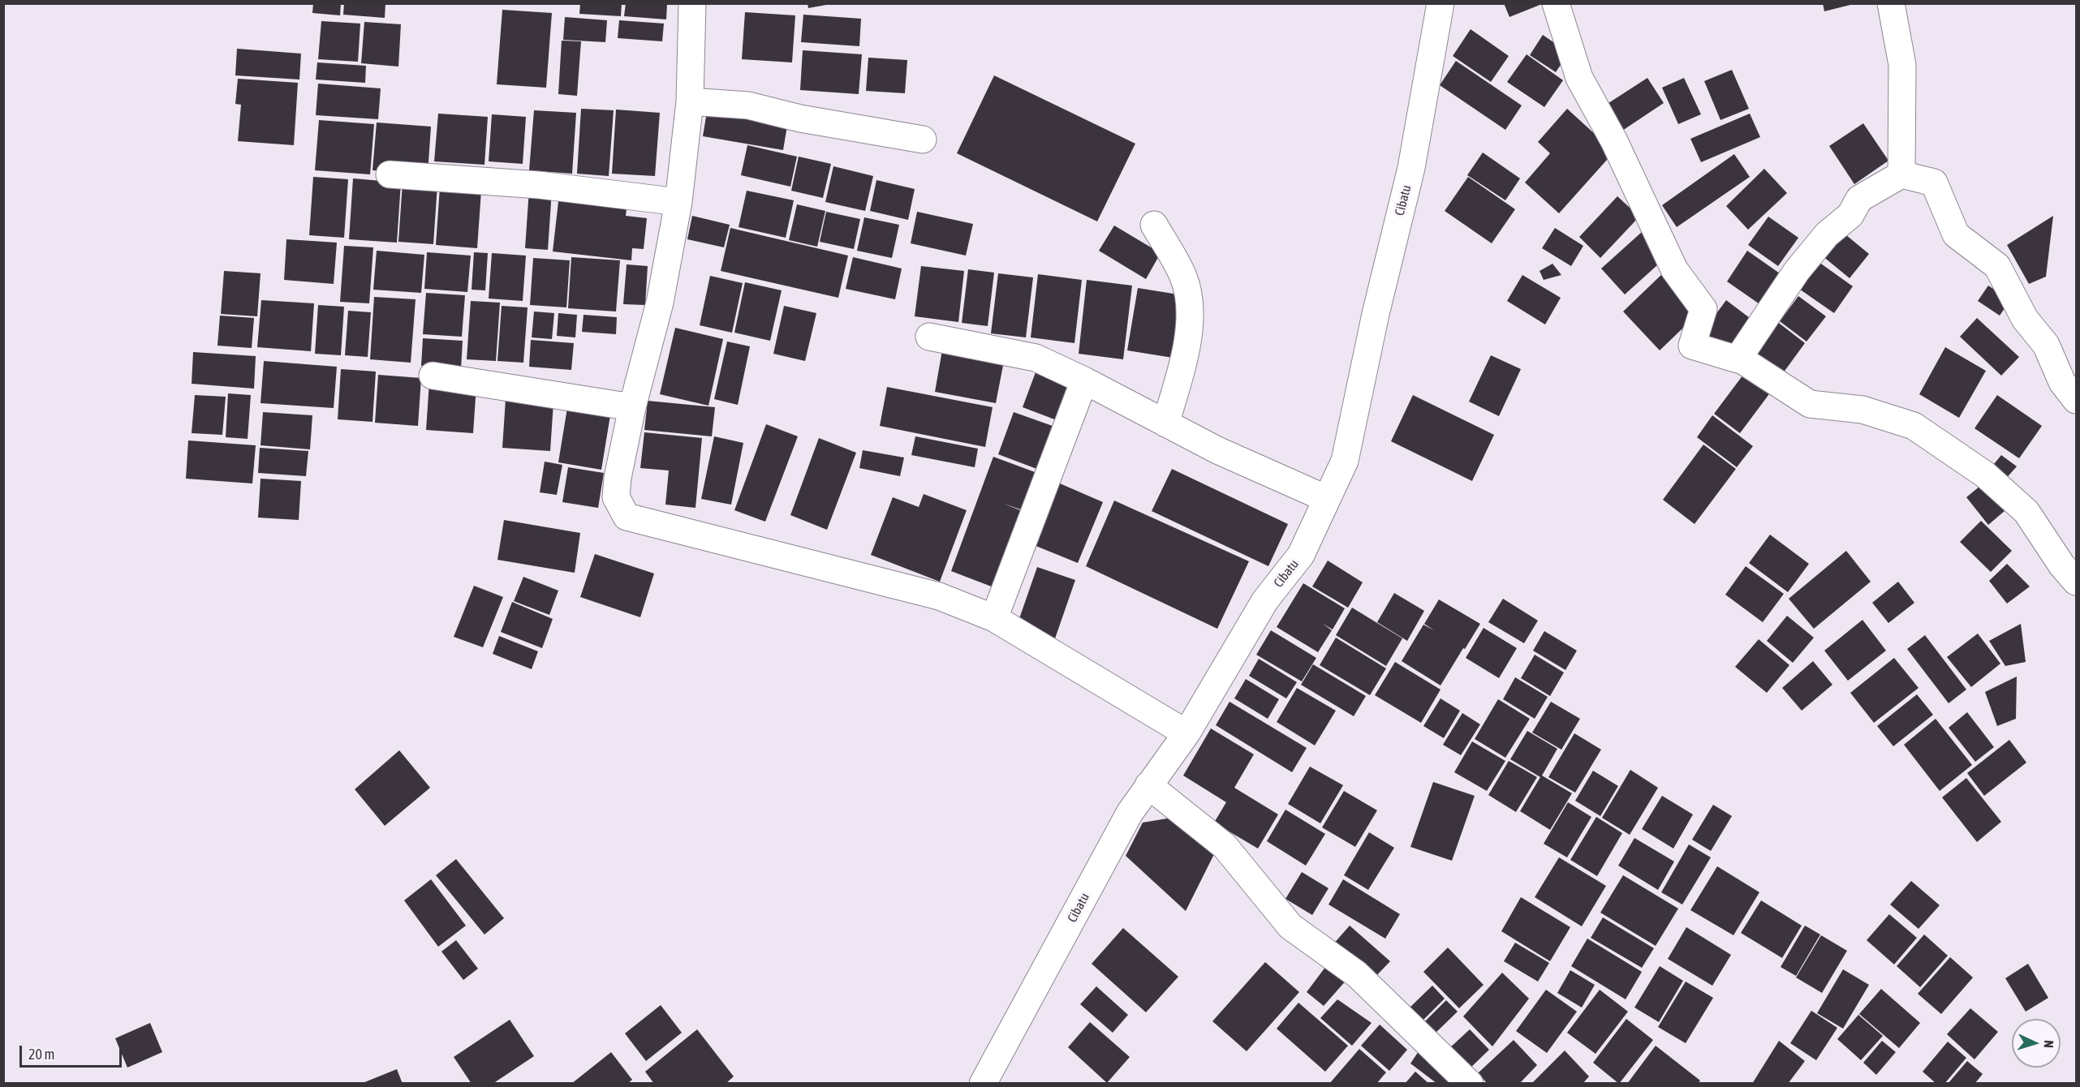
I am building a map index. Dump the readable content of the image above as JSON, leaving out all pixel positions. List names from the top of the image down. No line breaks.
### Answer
{"streets":{"street":["Cibatu"]},"scale_bar":"20 m","north":"right"}
